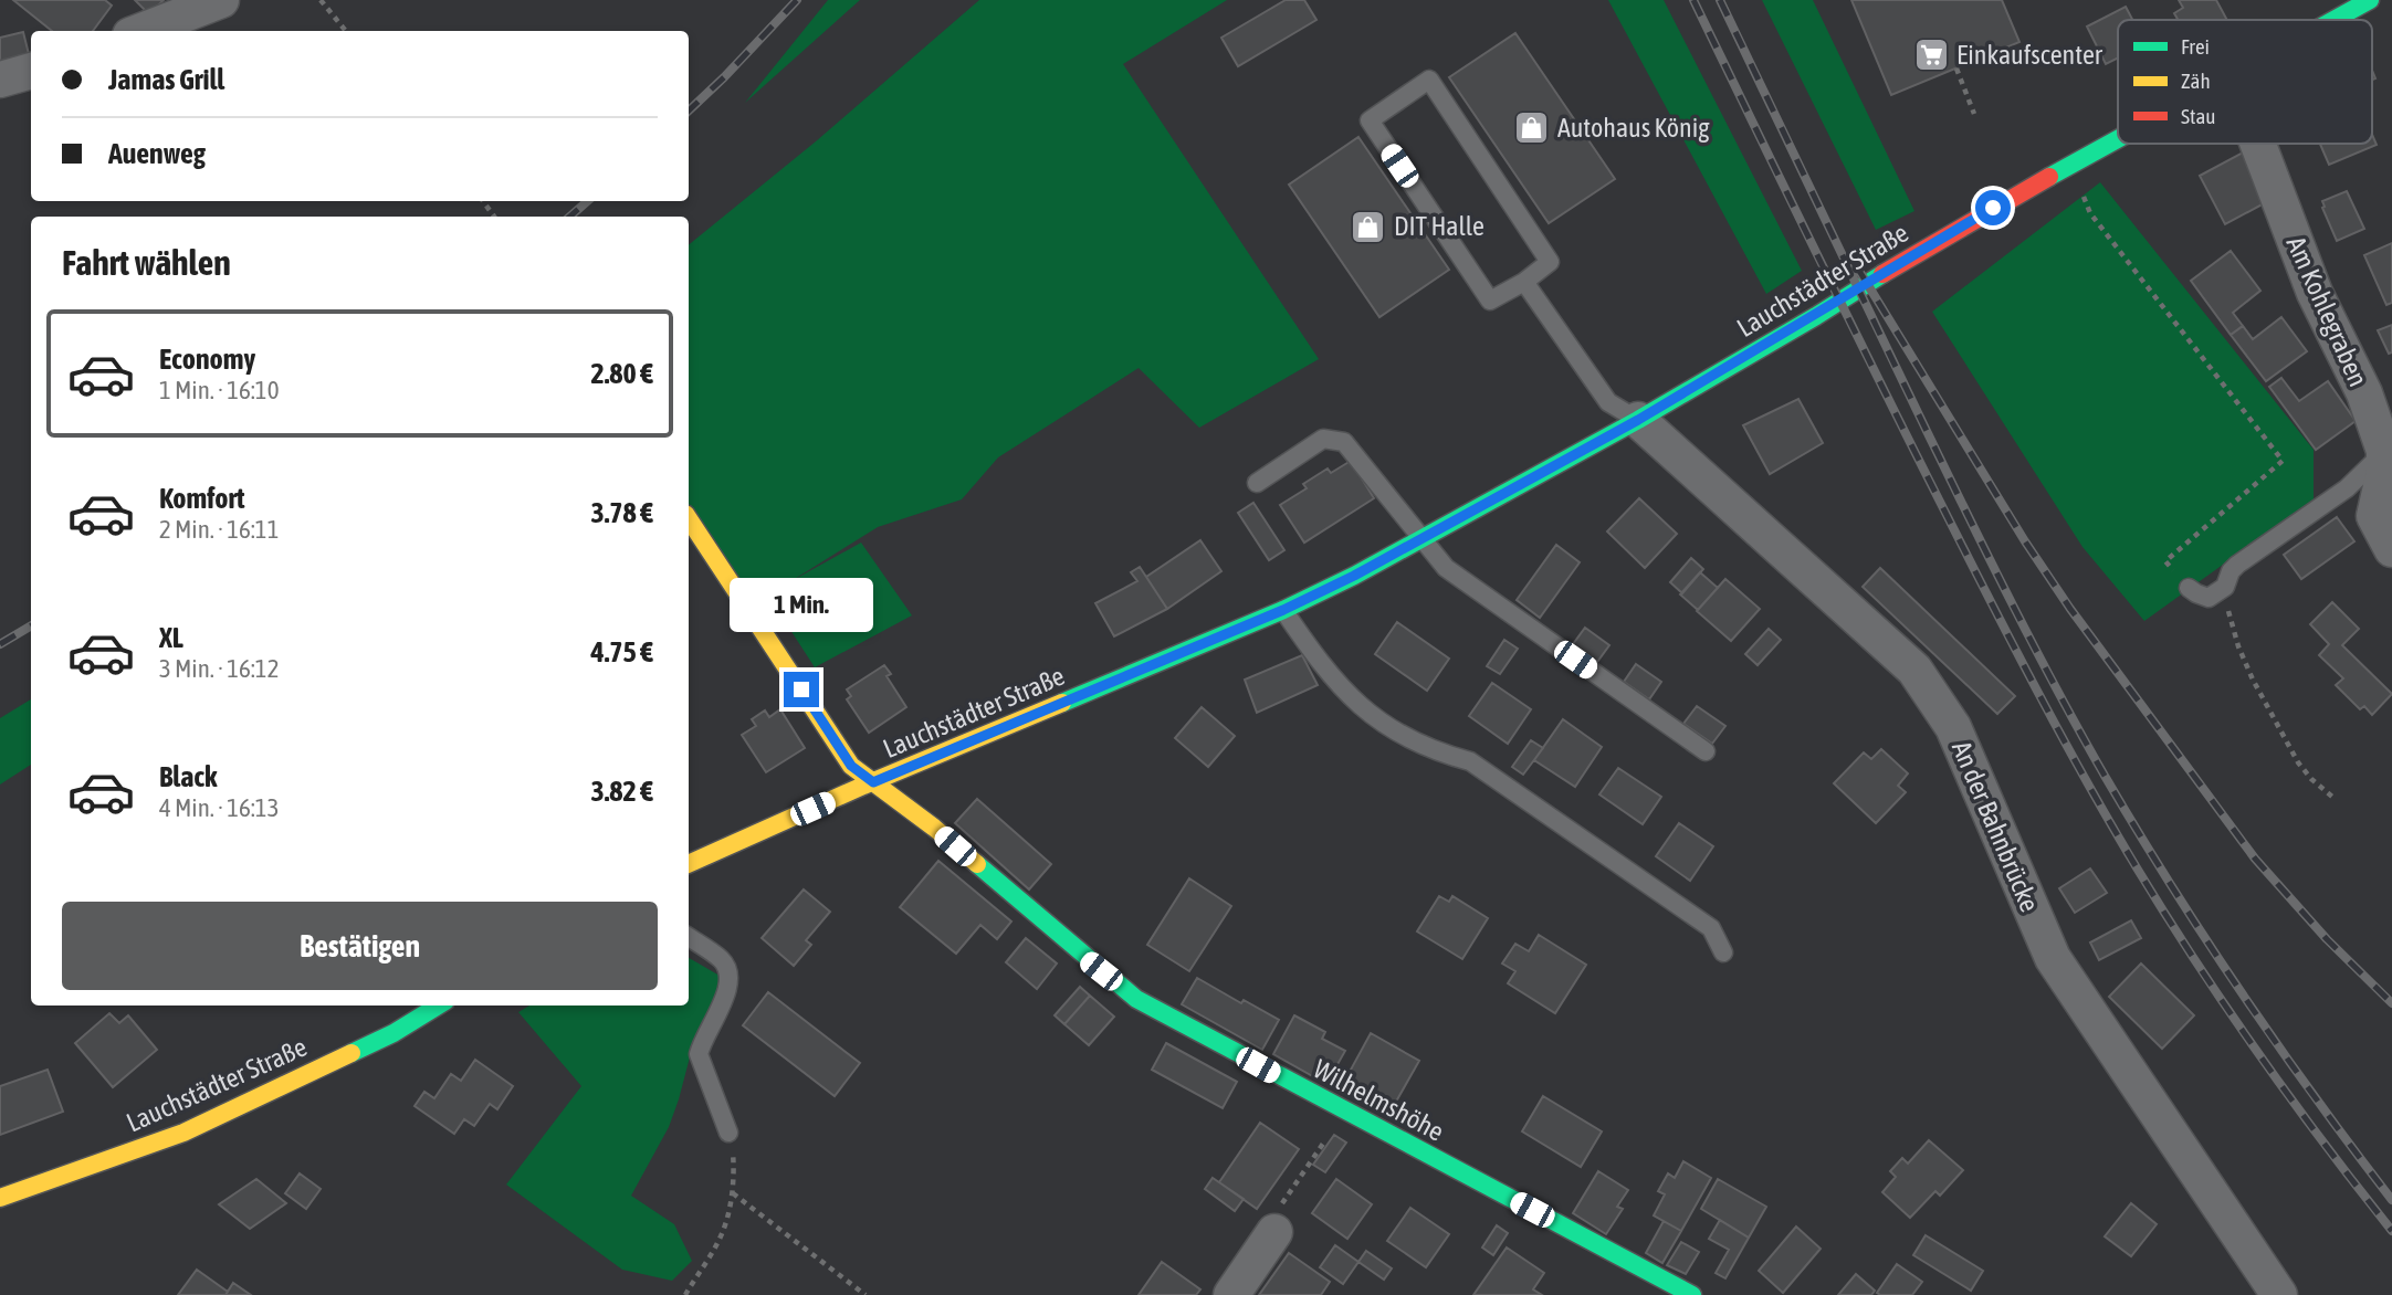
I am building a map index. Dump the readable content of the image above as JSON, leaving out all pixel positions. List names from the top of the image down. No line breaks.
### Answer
{"streets":{"main road":["Lauchstädter Straße","Wilhelmshöhe"],"street":["Am Kohlegraben","An der Bahnbrücke"]},"crossings":[["Lauchstädter Straße","An der Bahnbrücke"],["Lauchstädter Straße","Wilhelmshöhe"]],"places":{"supermarket":["Einkaufscenter"],"shop":["Autohaus König","DIT Halle"]},"legend":["Frei","Zäh","Stau"],"page":{"banner":["Jamas Grill","Auenweg"],"heading":"Fahrt wählen","list":[{"name":"Economy","note":"1 Min. · 16:10","value":"2.80 €"},{"name":"Komfort","note":"2 Min. · 16:11","value":"3.78 €"},{"name":"XL","note":"3 Min. · 16:12","value":"4.75 €"},{"name":"Black","note":"4 Min. · 16:13","value":"3.82 €"}],"bubble":"1 Min.","buttons":"Bestätigen"}}
